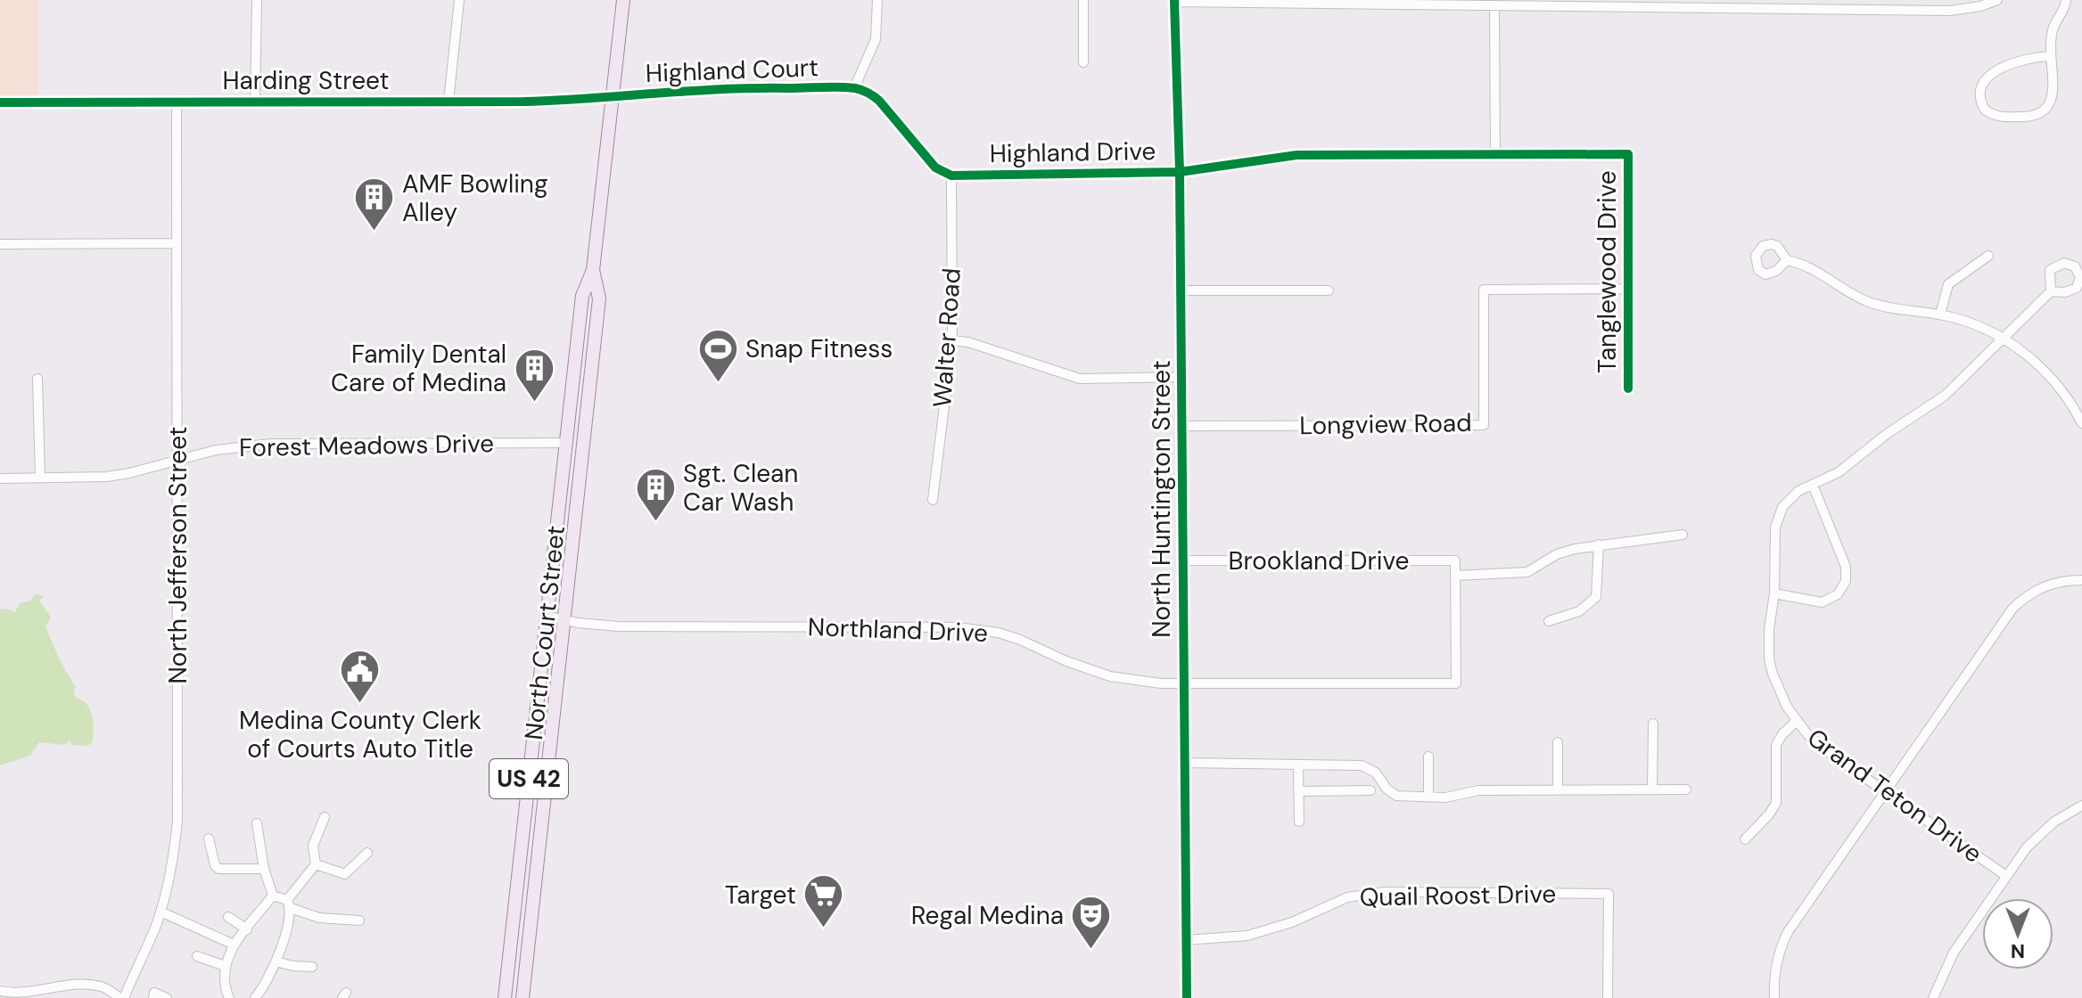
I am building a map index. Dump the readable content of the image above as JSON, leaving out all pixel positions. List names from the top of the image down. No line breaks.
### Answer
{"streets":{"main road":["North Court Street","US 42"],"street":["Highland Court","Harding Street","Highland Drive","Tanglewood Drive","Walter Road","Longview Road","Forest Meadows Drive","North Huntington Street","North Jefferson Street","Brookland Drive","Northland Drive","Grand Teton Drive","Quail Roost Drive"]},"crossings":[["Highland Court","Harding Street"],["Highland Court","North Court Street"],["Harding Street","North Jefferson Street"],["Harding Street","North Court Street"],["Highland Drive","Tanglewood Drive"],["Highland Drive","Walter Road"],["Highland Drive","North Huntington Street"],["Tanglewood Drive","Longview Road"],["Longview Road","North Huntington Street"],["Forest Meadows Drive","North Jefferson Street"],["Forest Meadows Drive","North Court Street"],["North Huntington Street","Brookland Drive"],["North Huntington Street","Northland Drive"],["North Huntington Street","Quail Roost Drive"],["Brookland Drive","Northland Drive"],["Northland Drive","North Court Street"]],"places":{"building":["AMF Bowling Alley","Family Dental Care of Medina","Sgt. Clean Car Wash"],"sports":["Snap Fitness"],"public building":["Medina County Clerk of Courts Auto Title"],"supermarket":["Target"],"theatre":["Regal Medina"]},"north":"bottom"}
